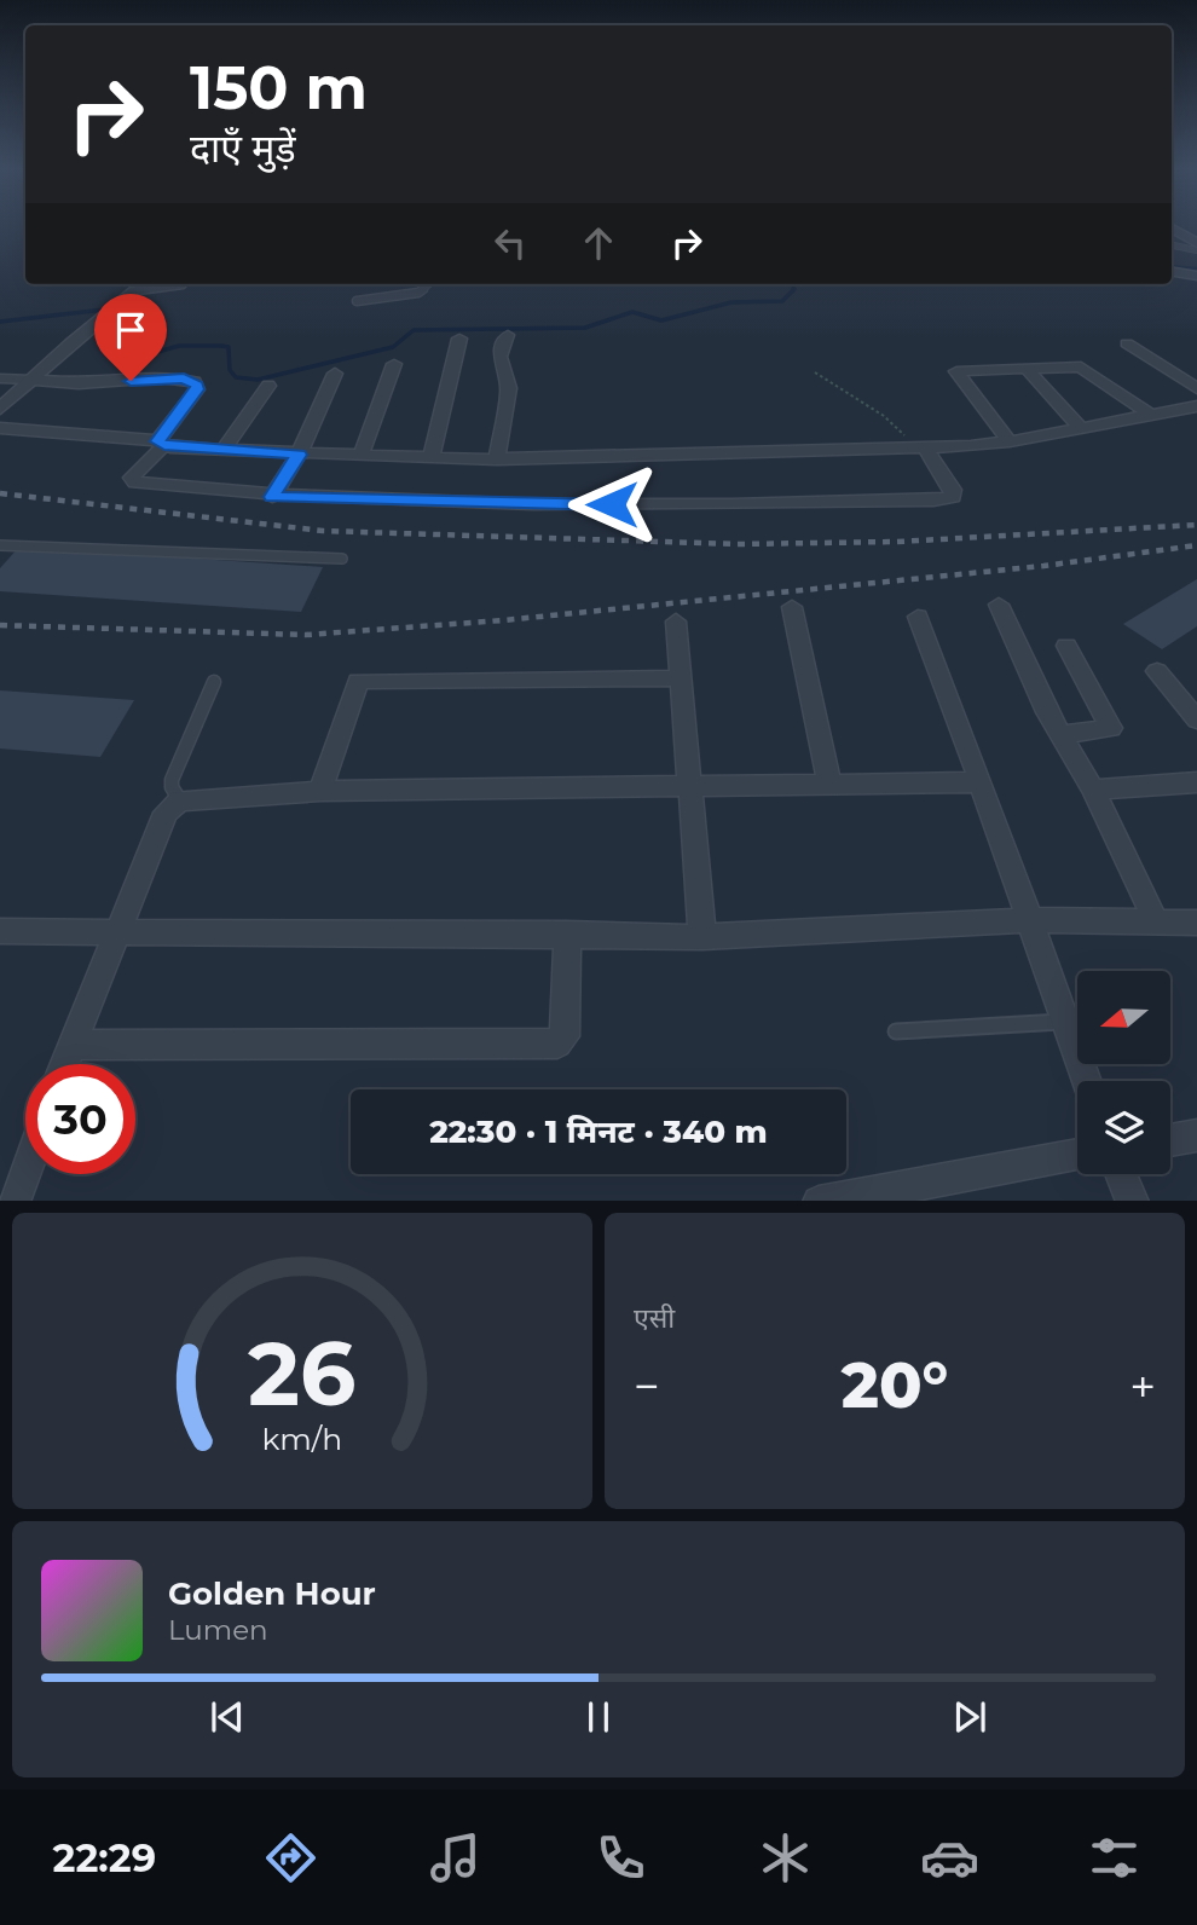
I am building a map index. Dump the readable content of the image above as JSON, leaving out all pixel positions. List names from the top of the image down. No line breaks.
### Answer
{"north":"left","page":{"turn":["150 m","दाएँ मुड़ें"],"limit":"30","trip":"22:30 · 1 मिनट · 340 m","tile":"एसी","heat":["−","20°","+"],"song":["Golden Hour","Lumen"],"tabs":"22:29","gauge":["26","km/h"]}}
